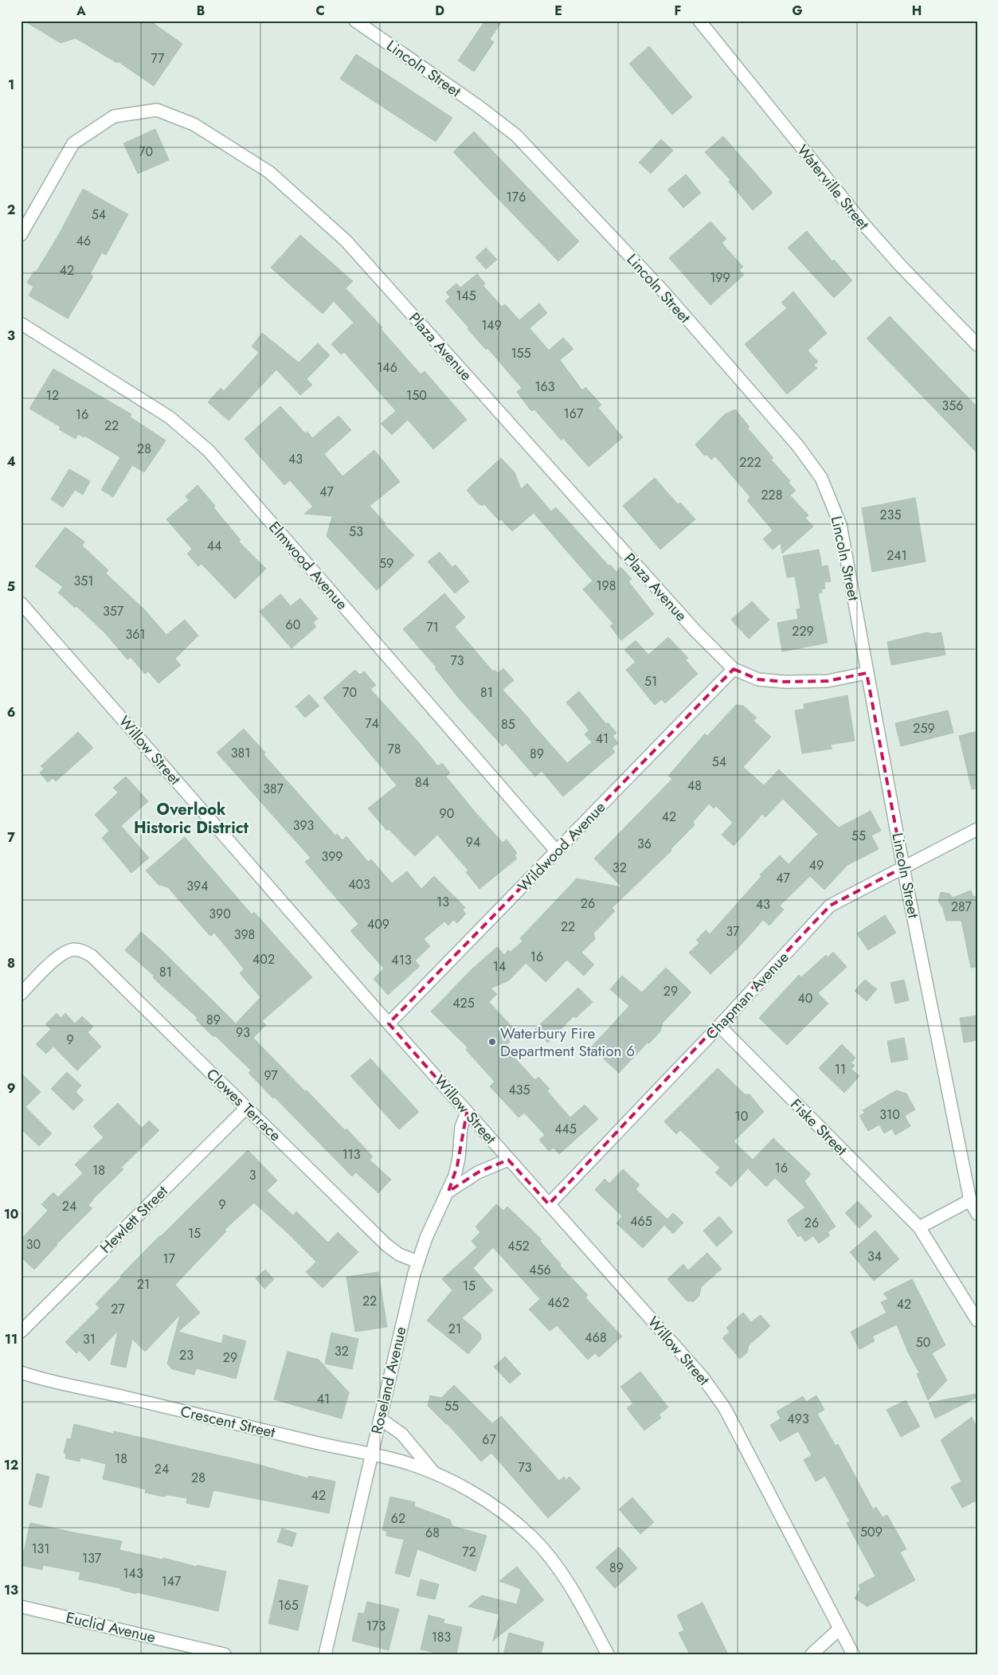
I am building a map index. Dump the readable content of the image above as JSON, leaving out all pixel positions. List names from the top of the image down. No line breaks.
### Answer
{"streets":{"street":["Lincoln Street","Waterville Street","Plaza Avenue","Elmwood Avenue","Willow Street","Wildwood Avenue","Chapman Avenue","Clowes Terrace","Fiske Street","Hewlett Street","Roseland Avenue","Crescent Street","Euclid Avenue"]},"crossings":[["Lincoln Street","Plaza Avenue"],["Lincoln Street","Chapman Avenue"],["Plaza Avenue","Wildwood Avenue"],["Elmwood Avenue","Wildwood Avenue"],["Willow Street","Wildwood Avenue"],["Willow Street","Chapman Avenue"],["Willow Street","Roseland Avenue"],["Chapman Avenue","Fiske Street"],["Clowes Terrace","Hewlett Street"],["Clowes Terrace","Roseland Avenue"],["Roseland Avenue","Crescent Street"]],"districts":["Overlook Historic District"],"places":["Waterbury Fire Department Station 6"],"house_numbers":["77","70","176","54","46","42","199","145","149","155","146","163","12","150","356","167","16","22","28","43","222","47","228","235","53","44","241","59","351","198","357","60","71","229","361","73","51","70","81","74","85","259","41","78","381","89","54","84","48","387","90","42","393","55","94","36","399","49","32","47","403","394","13","26","43","287","390","409","22","37","398","16","402","413","14","81","29","40","425","89","93","9","11","97","435","310","10","445","113","16","18","3","9","24","465","26","15","30","452","34","17","456","21","15","22","462","42","27","21","468","31","50","32","23","29","41","55","493","67","18","73","24","28","42","62","509","68","131","72","137","89","143","147","165","173","183"],"grid":{"columns":["A","B","C","D","E","F","G","H"],"rows":["1","2","3","4","5","6","7","8","9","10","11","12","13"]}}
